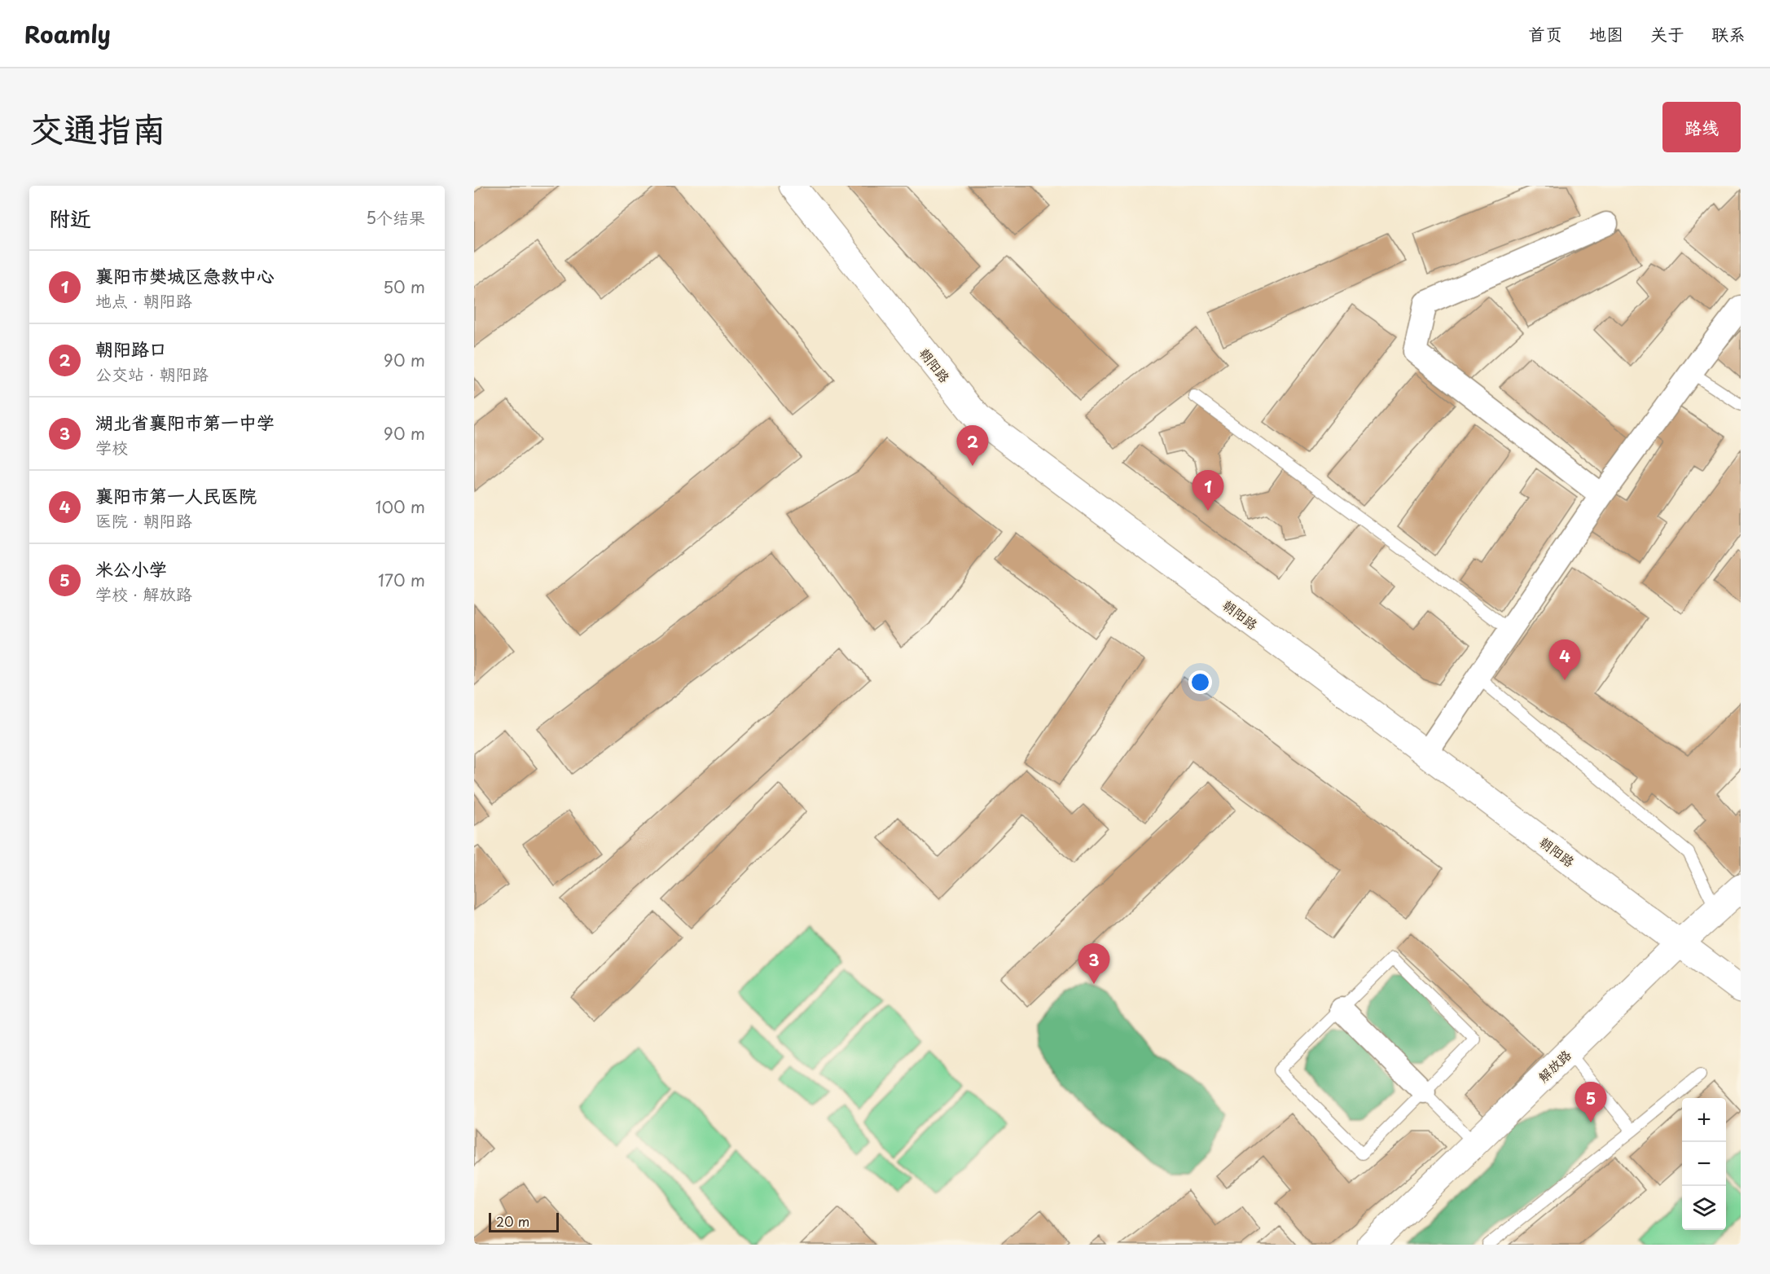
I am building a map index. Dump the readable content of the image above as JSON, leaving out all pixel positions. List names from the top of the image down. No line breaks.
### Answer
{"streets":{"main road":["朝阳路","解放路"]},"crossings":[["朝阳路","解放路"]],"scale_bar":"20 m","page":{"header":"Roamly","nav":["首页","地图","关于","联系"],"title":"交通指南","buttons":"路线","heading":["附近","5个结果"],"list":[{"mark":"1","name":"襄阳市樊城区急救中心","note":"地点 · 朝阳路","value":"50 m"},{"mark":"2","name":"朝阳路口","note":"公交站 · 朝阳路","value":"90 m"},{"mark":"3","name":"湖北省襄阳市第一中学","note":"学校","value":"90 m"},{"mark":"4","name":"襄阳市第一人民医院","note":"医院 · 朝阳路","value":"100 m"},{"mark":"5","name":"米公小学","note":"学校 · 解放路","value":"170 m"}],"pins":["2","1","4","3","5"],"map_buttons":["+","−"],"scale":"20 m"}}
